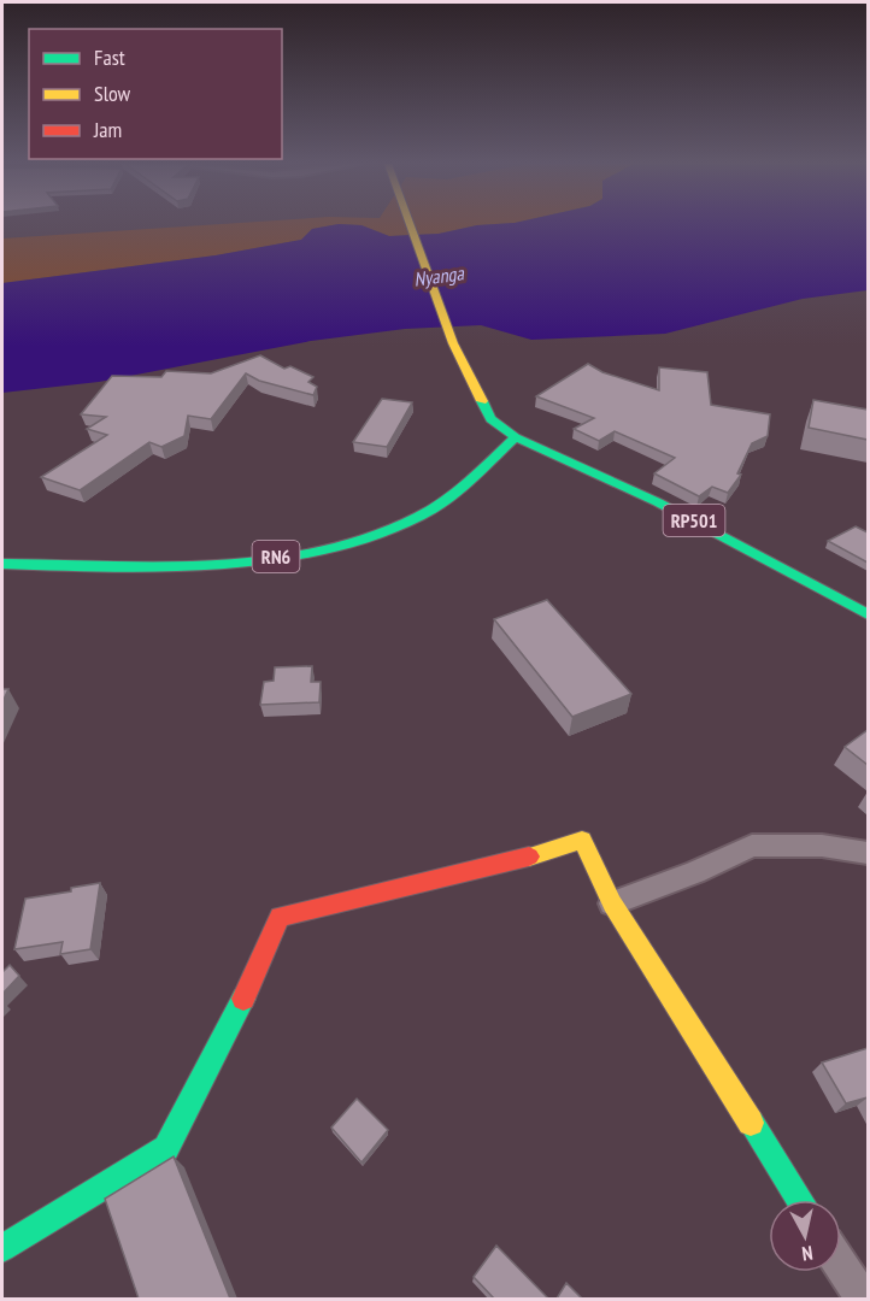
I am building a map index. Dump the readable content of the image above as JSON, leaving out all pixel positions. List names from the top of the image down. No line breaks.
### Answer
{"streets":{"main road":["RP501","RN6"]},"crossings":[["RP501","RN6"]],"water":["Nyanga"],"legend":["Fast","Slow","Jam"],"north":"bottom"}
